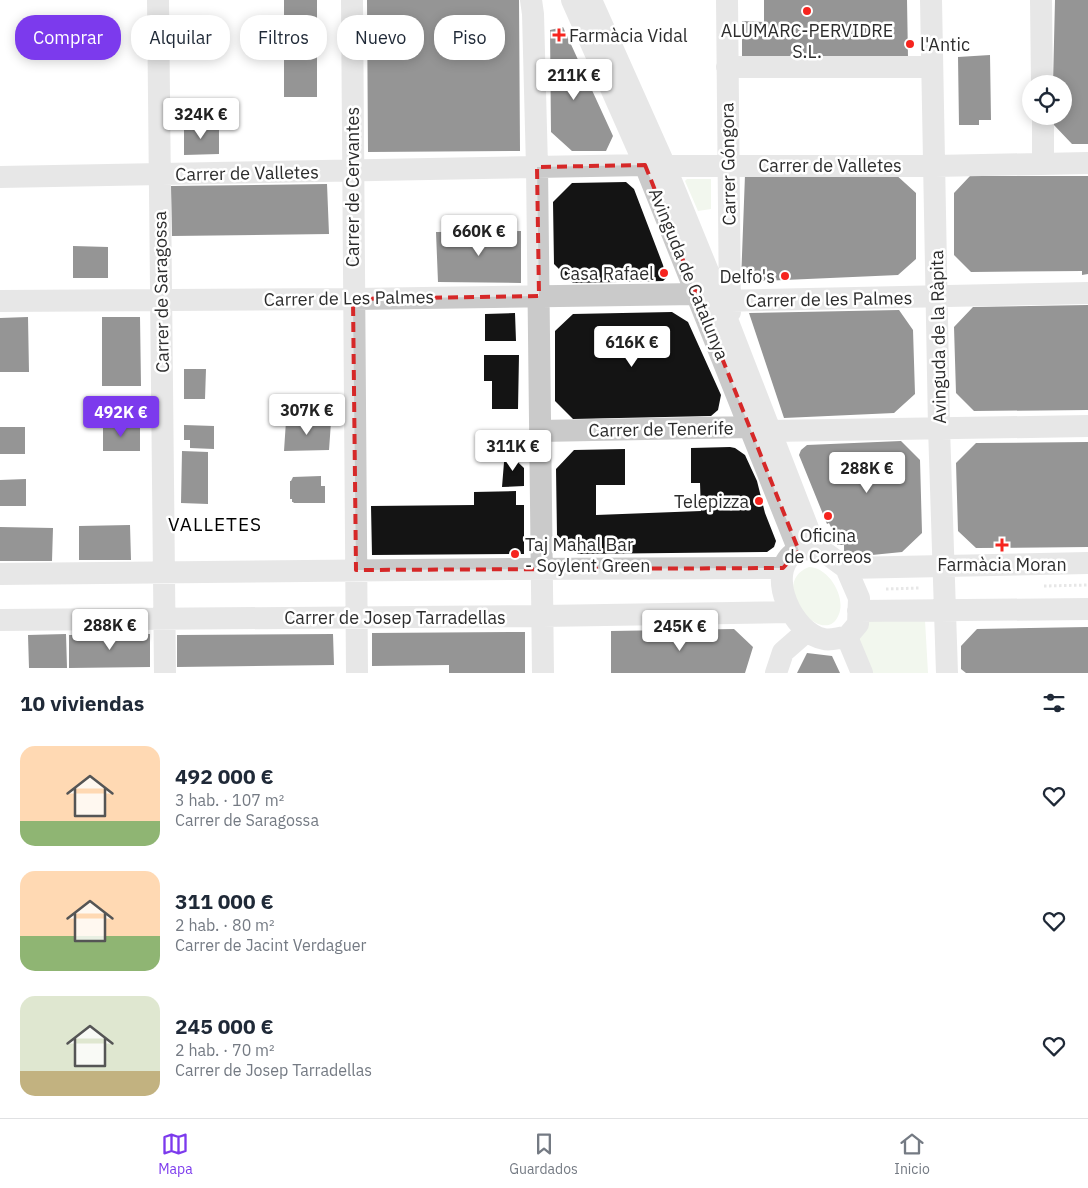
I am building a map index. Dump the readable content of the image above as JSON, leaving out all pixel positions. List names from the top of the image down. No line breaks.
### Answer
{"streets":{"street":["Carrer Góngora","Carrer de Valletes","Carrer de Cervantes","Avinguda de Catalunya","Carrer de Saragossa","Carrer de Les Palmes","Carrer de les Palmes","Avinguda de la Ràpita","Carrer de Tenerife","Carrer de Josep Tarradellas"]},"crossings":[["Carrer Góngora","Carrer de Valletes"],["Carrer Góngora","Avinguda de Catalunya"],["Carrer Góngora","Carrer de les Palmes"],["Carrer Góngora","Carrer de Tenerife"],["Carrer de Valletes","Carrer de Cervantes"],["Carrer de Valletes","Avinguda de Catalunya"],["Carrer de Valletes","Carrer de Saragossa"],["Carrer de Valletes","Avinguda de la Ràpita"],["Carrer de Cervantes","Carrer de Les Palmes"],["Carrer de Cervantes","Carrer de Josep Tarradellas"],["Avinguda de Catalunya","Carrer de Les Palmes"],["Avinguda de Catalunya","Carrer de Tenerife"],["Avinguda de Catalunya","Carrer de Josep Tarradellas"],["Carrer de Saragossa","Carrer de Les Palmes"],["Carrer de Saragossa","Carrer de Josep Tarradellas"],["Carrer de les Palmes","Avinguda de la Ràpita"],["Avinguda de la Ràpita","Carrer de Tenerife"]],"districts":["VALLETES"],"places":{"other":["ALUMARC-PERVIDRE S.L.","l'Antic","Casa Rafael","Delfo's","Telepizza","Oficina de Correos","Taj Mahal Bar - Soylent Green"],"health":["Farmàcia Vidal","Farmàcia Moran"]},"page":{"chip":["Comprar","Alquilar","Filtros","Nuevo","Piso"],"price":["211K €","324K €","660K €","616K €","307K €","492K €","311K €","288K €","288K €","245K €"],"heading":"10 viviendas","list":[{"name":"492 000 €","note":"3 hab. · 107 m² · Carrer de Saragossa"},{"name":"311 000 €","note":"2 hab. · 80 m² · Carrer de Jacint Verdaguer"},{"name":"245 000 €","note":"2 hab. · 70 m² · Carrer de Josep Tarradellas"}],"tabs":["Mapa","Guardados","Inicio"]}}
